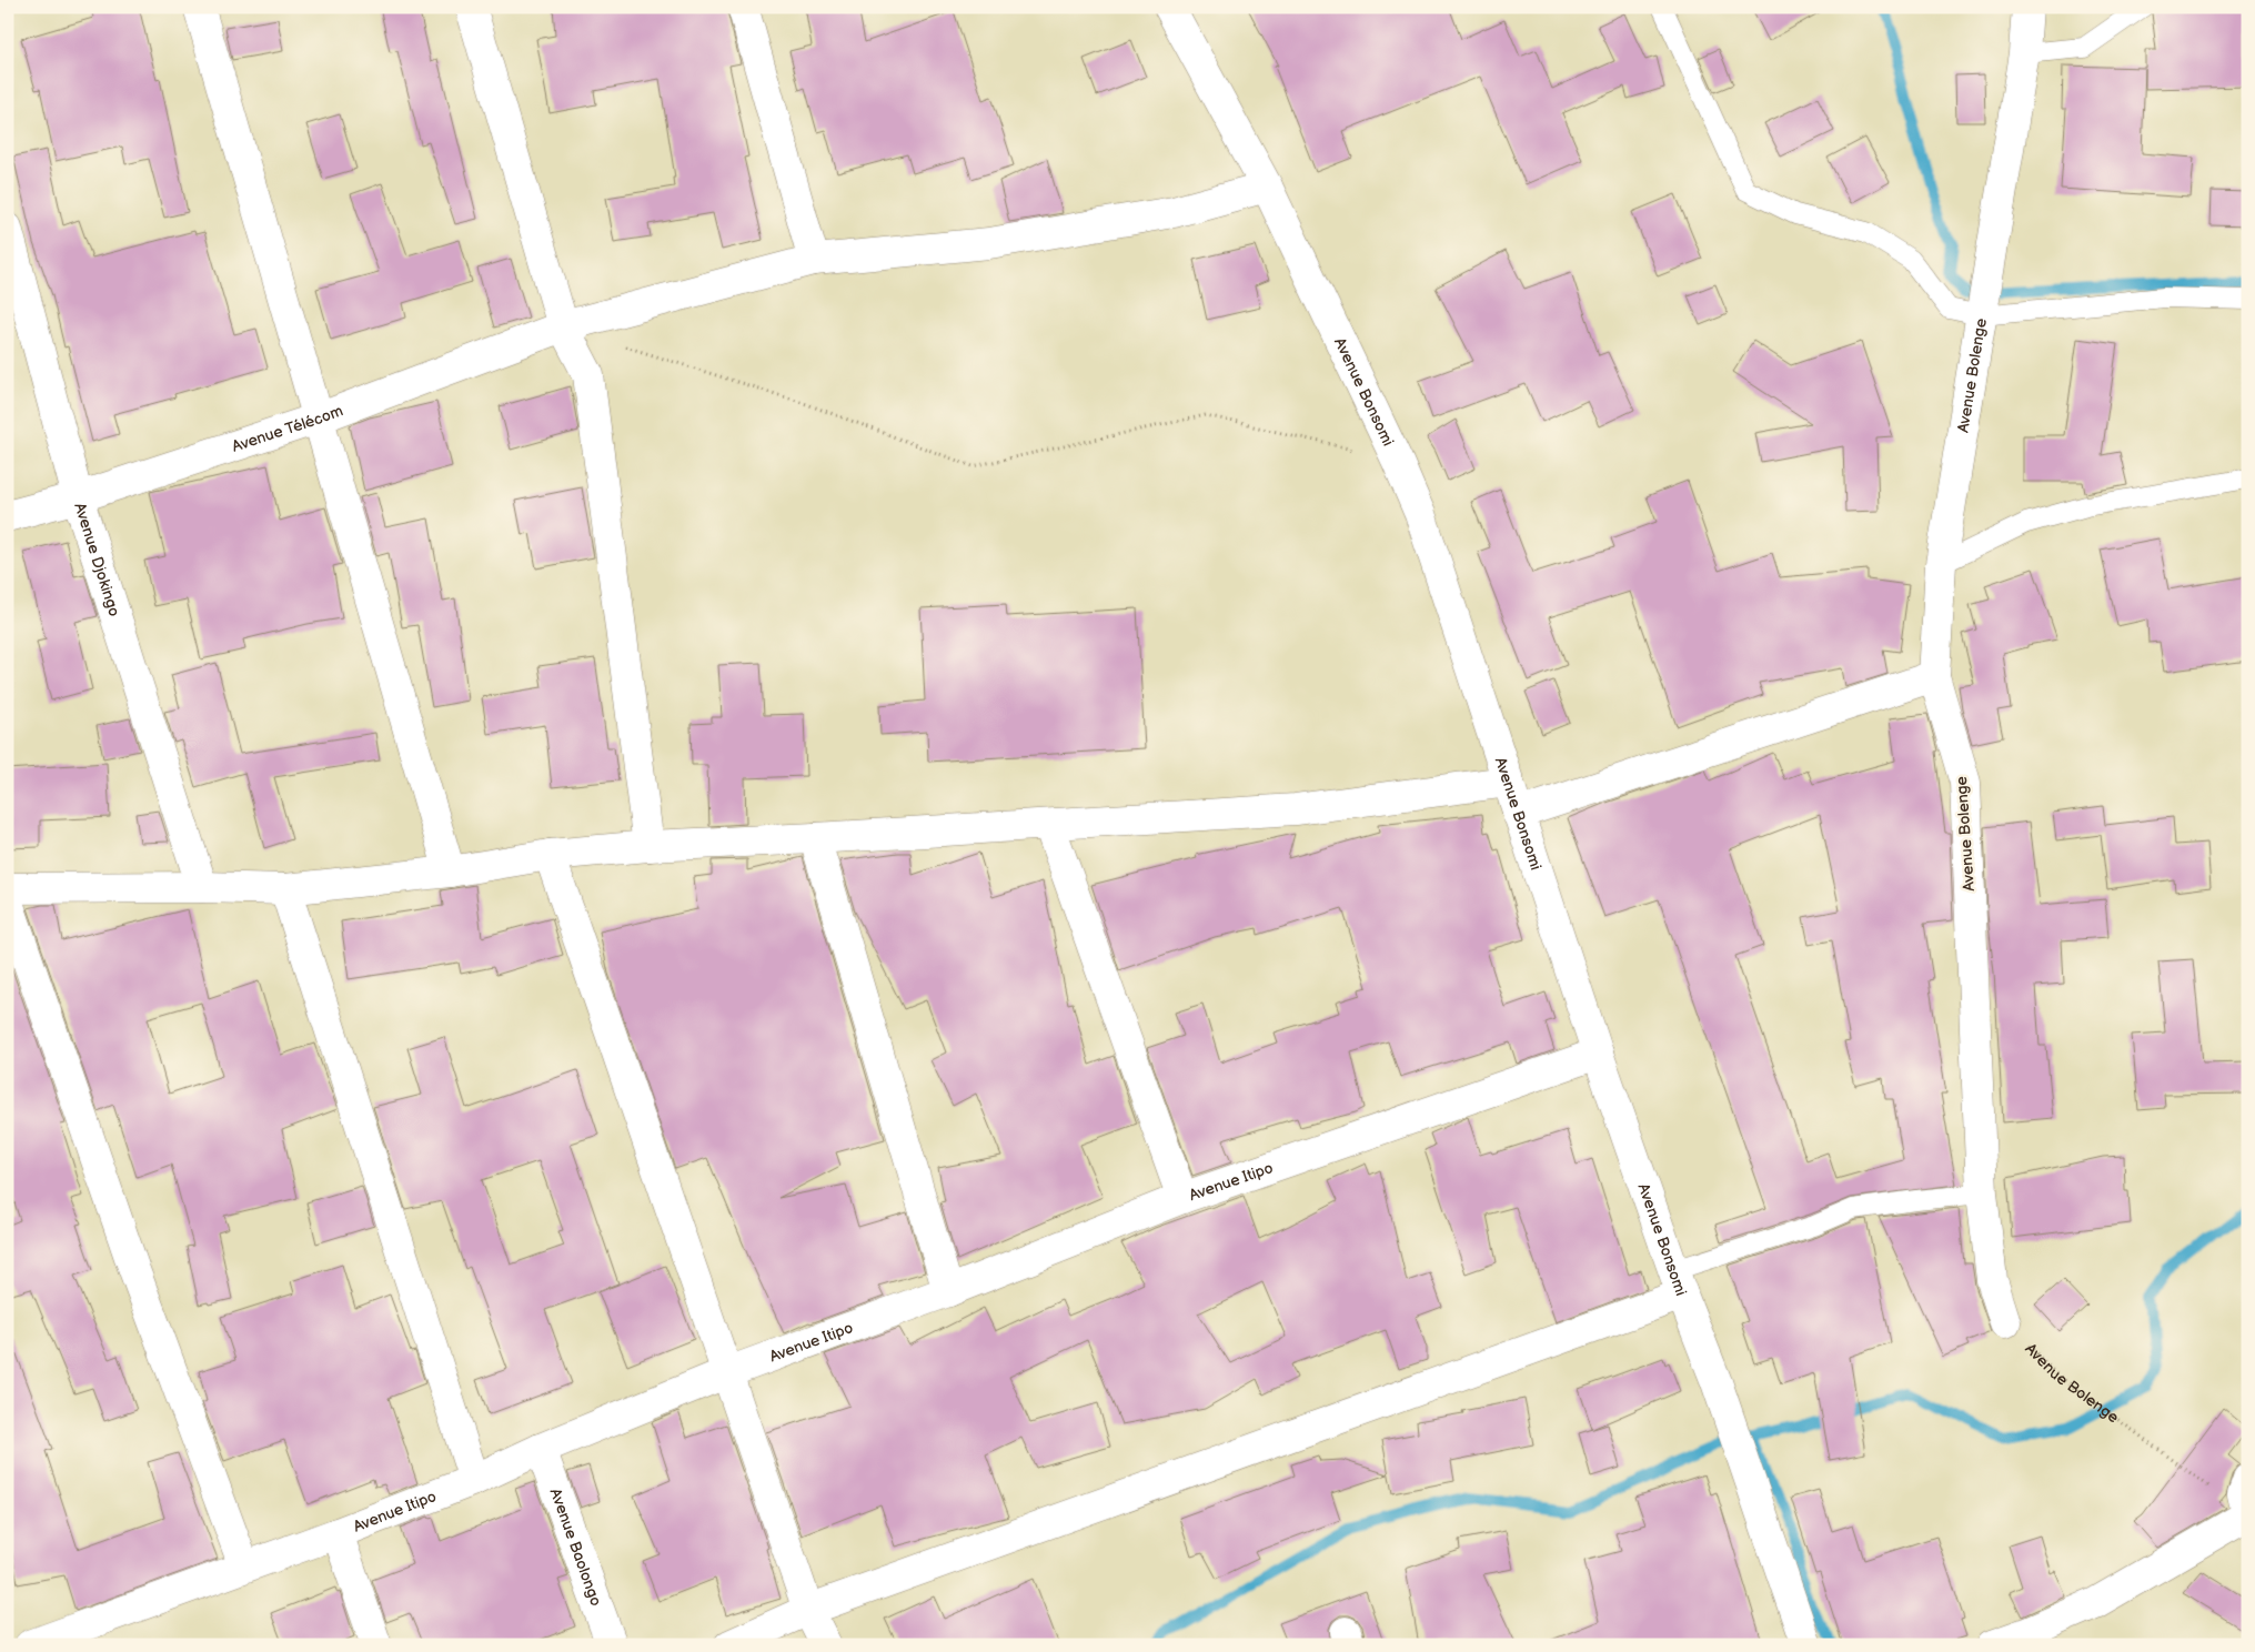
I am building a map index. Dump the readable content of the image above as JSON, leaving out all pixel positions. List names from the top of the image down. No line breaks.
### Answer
{"streets":{"street":["Avenue Bolenge","Avenue Bonsomi","Avenue Télécom","Avenue Djokingo","Avenue Itipo","Avenue Baolongo"]},"crossings":[["Avenue Bonsomi","Avenue Télécom"],["Avenue Bonsomi","Avenue Itipo"],["Avenue Télécom","Avenue Djokingo"],["Avenue Itipo","Avenue Baolongo"]]}
